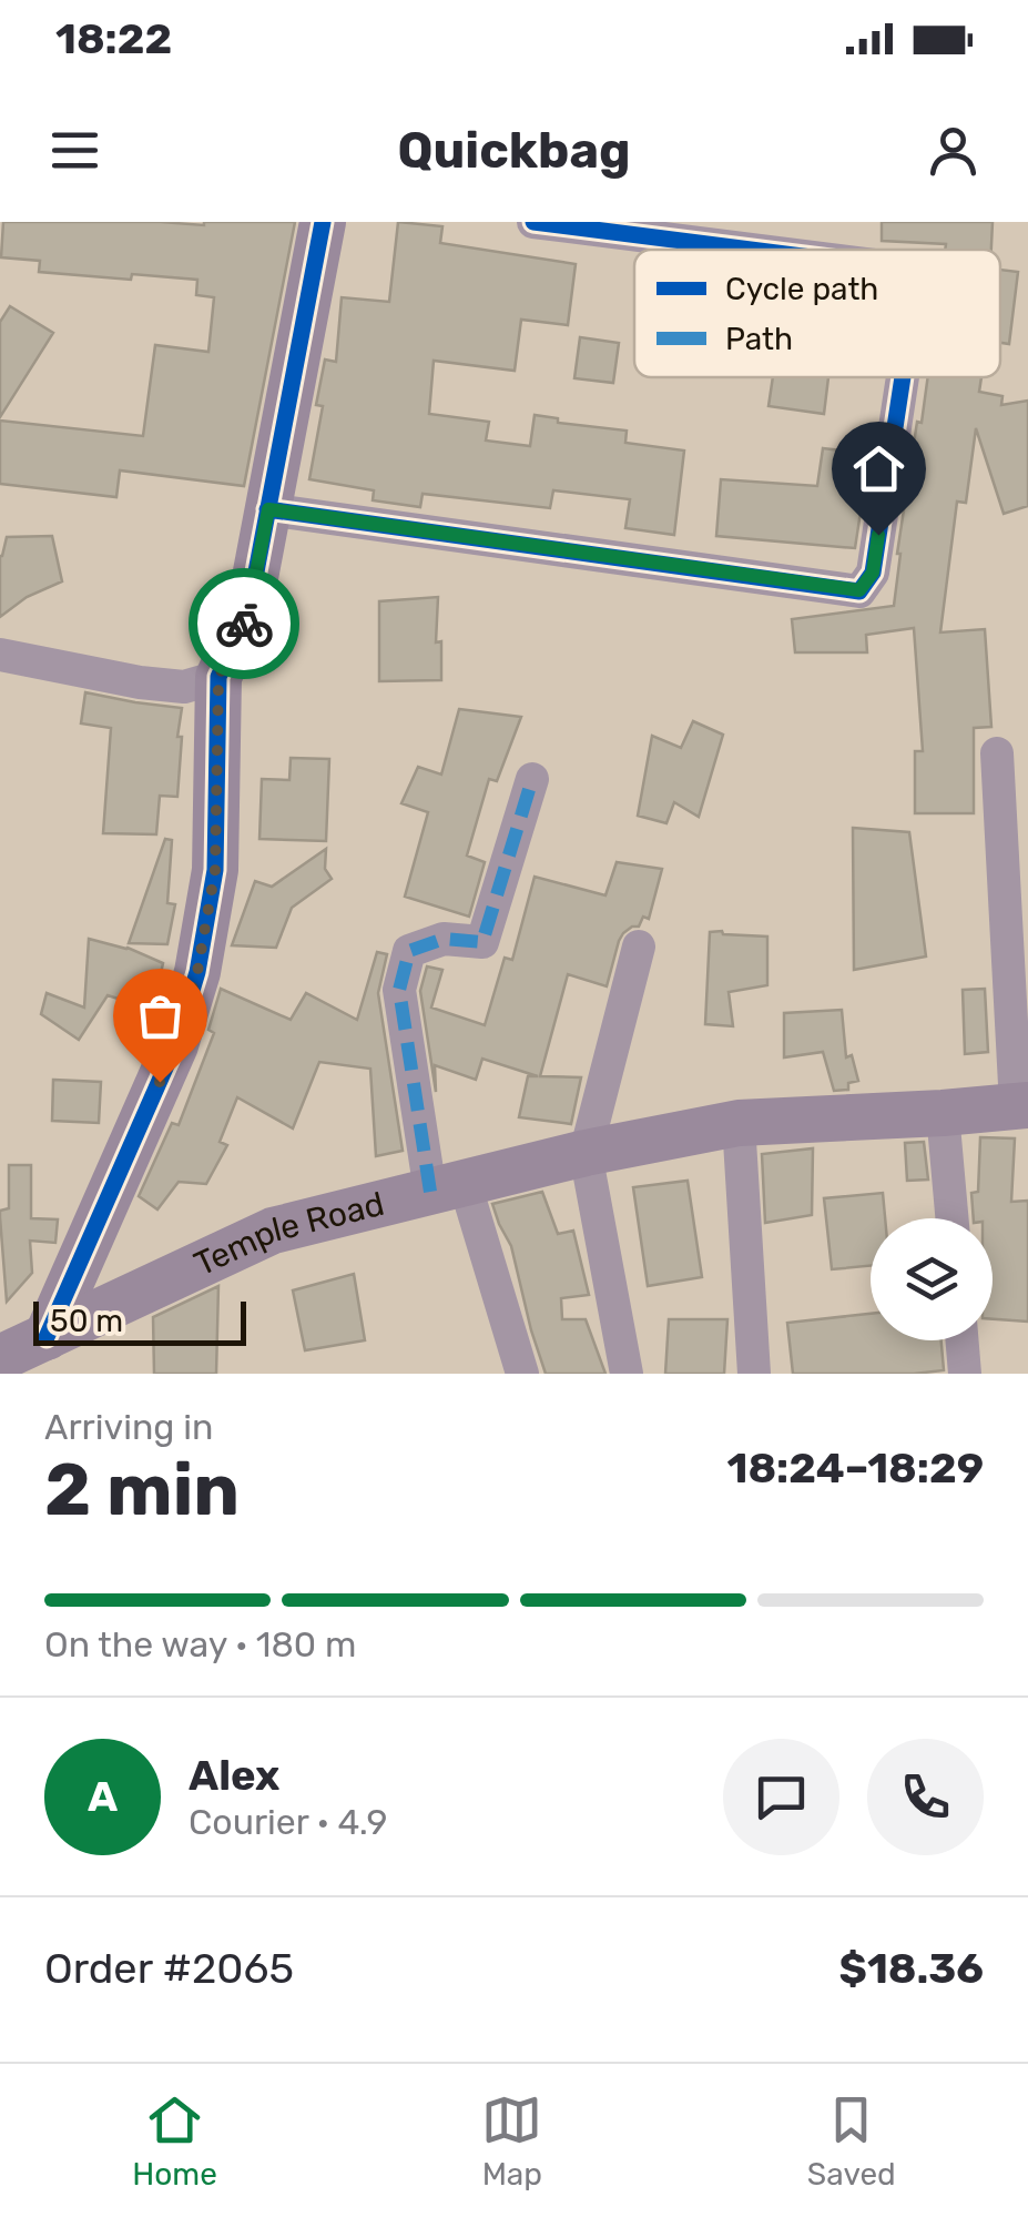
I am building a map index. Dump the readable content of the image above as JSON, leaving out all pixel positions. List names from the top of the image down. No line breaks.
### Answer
{"streets":{"street":["Temple Road"]},"legend":["Cycle path","Path"],"scale_bar":"50 m","page":{"status":"18:22","header":"Quickbag","scale":"50 m","heading":["2 min","Arriving in","18:24–18:29"],"panel":["Alex","Courier · 4.9","Order #2065","$18.36"],"bar":"On the way · 180 m","round":"A","tabs":["Home","Map","Saved"]}}
